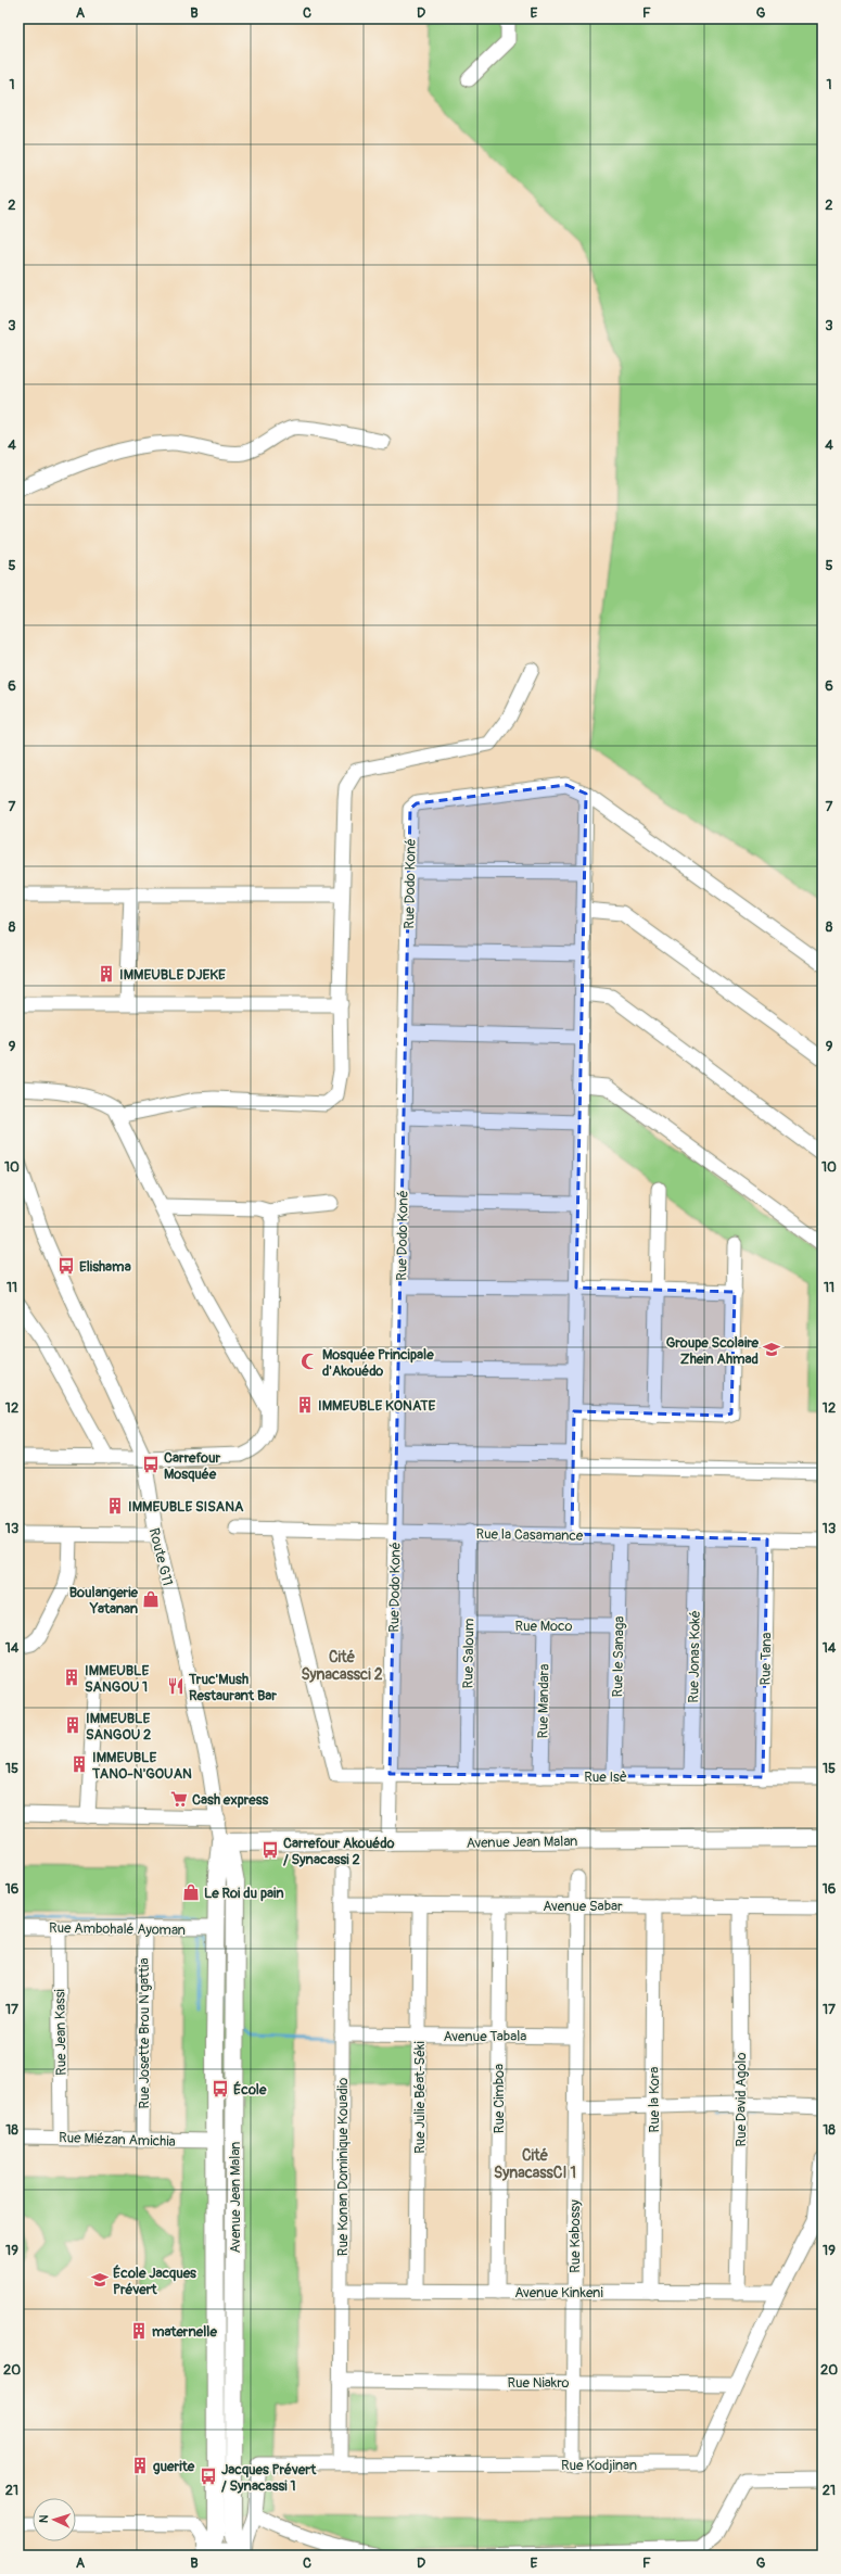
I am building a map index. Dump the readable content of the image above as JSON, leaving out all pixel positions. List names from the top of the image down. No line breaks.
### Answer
{"streets":{"main road":["Avenue Jean Malan"],"street":["Rue Dodo Koné","Rue la Casamance","Route G11","Rue Moco","Rue Saloum","Rue le Sanaga","Rue Jonas Koké","Rue Tana","Rue Mandara","Rue Isè","Avenue Sabar","Rue Ambohalé Ayoman","Rue Jean Kassi","Rue Josette Brou N'gattia","Avenue Tabala","Rue Julie Béat-Séki","Rue Cimboa","Rue la Kora","Rue David Agolo","Rue Miézan Amichia","Rue Konan Dominique Kouadio","Rue Kabossy","Avenue Kinkeni","Rue Niakro","Rue Kodjinan"]},"crossings":[["Rue Dodo Koné","Rue la Casamance"],["Rue Dodo Koné","Rue Isè"],["Rue Dodo Koné","Avenue Jean Malan"],["Rue la Casamance","Rue Saloum"],["Rue la Casamance","Rue le Sanaga"],["Rue la Casamance","Rue Jonas Koké"],["Rue la Casamance","Rue Tana"],["Rue la Casamance","Rue Isè"],["Route G11","Avenue Jean Malan"],["Rue Moco","Rue Saloum"],["Rue Moco","Rue le Sanaga"],["Rue Moco","Rue Mandara"],["Rue Saloum","Rue Isè"],["Rue le Sanaga","Rue Isè"],["Rue Jonas Koké","Rue Isè"],["Rue Tana","Rue Isè"],["Rue Mandara","Rue Isè"],["Avenue Jean Malan","Rue Ambohalé Ayoman"],["Avenue Jean Malan","Rue Miézan Amichia"],["Avenue Sabar","Rue Julie Béat-Séki"],["Avenue Sabar","Rue Cimboa"],["Avenue Sabar","Rue la Kora"],["Avenue Sabar","Rue David Agolo"],["Avenue Sabar","Rue Konan Dominique Kouadio"],["Avenue Sabar","Rue Kabossy"],["Rue Ambohalé Ayoman","Rue Jean Kassi"],["Rue Ambohalé Ayoman","Rue Josette Brou N'gattia"],["Rue Jean Kassi","Rue Miézan Amichia"],["Rue Josette Brou N'gattia","Rue Miézan Amichia"],["Avenue Tabala","Rue Julie Béat-Séki"],["Avenue Tabala","Rue Cimboa"],["Avenue Tabala","Rue Konan Dominique Kouadio"],["Avenue Tabala","Rue Kabossy"],["Rue Julie Béat-Séki","Avenue Kinkeni"],["Rue Cimboa","Avenue Kinkeni"],["Rue la Kora","Avenue Kinkeni"],["Rue David Agolo","Avenue Kinkeni"],["Rue Konan Dominique Kouadio","Avenue Kinkeni"],["Rue Konan Dominique Kouadio","Rue Niakro"],["Rue Konan Dominique Kouadio","Rue Kodjinan"],["Rue Kabossy","Avenue Kinkeni"],["Rue Kabossy","Rue Niakro"],["Rue Kabossy","Rue Kodjinan"],["Avenue Kinkeni","Rue Kodjinan"],["Rue Niakro","Rue Kodjinan"]],"districts":["Cité Synacassci 2","Cité SynacassCI 1"],"places":{"building":["IMMEUBLE DJEKE","IMMEUBLE KONATE","IMMEUBLE SISANA","IMMEUBLE SANGOU 1","IMMEUBLE SANGOU 2","IMMEUBLE TANO-N'GOUAN","maternelle","guerite"],"bus stop":["Elishama","Carrefour Mosquée","Carrefour Akouédo / Synacassi 2","École","Jacques Prévert / Synacassi 1"],"school or university":["Groupe Scolaire Zhein Ahmad","École Jacques Prévert"],"mosque":["Mosquée Principale d'Akouédo"],"shop":["Boulangerie Yatanan","Le Roi du pain"],"restaurant":["Truc'Mush Restaurant Bar"],"supermarket":["Cash express"]},"north":"left","grid":{"columns":["A","B","C","D","E","F","G"],"rows":["1","2","3","4","5","6","7","8","9","10","11","12","13","14","15","16","17","18","19","20","21"]}}
